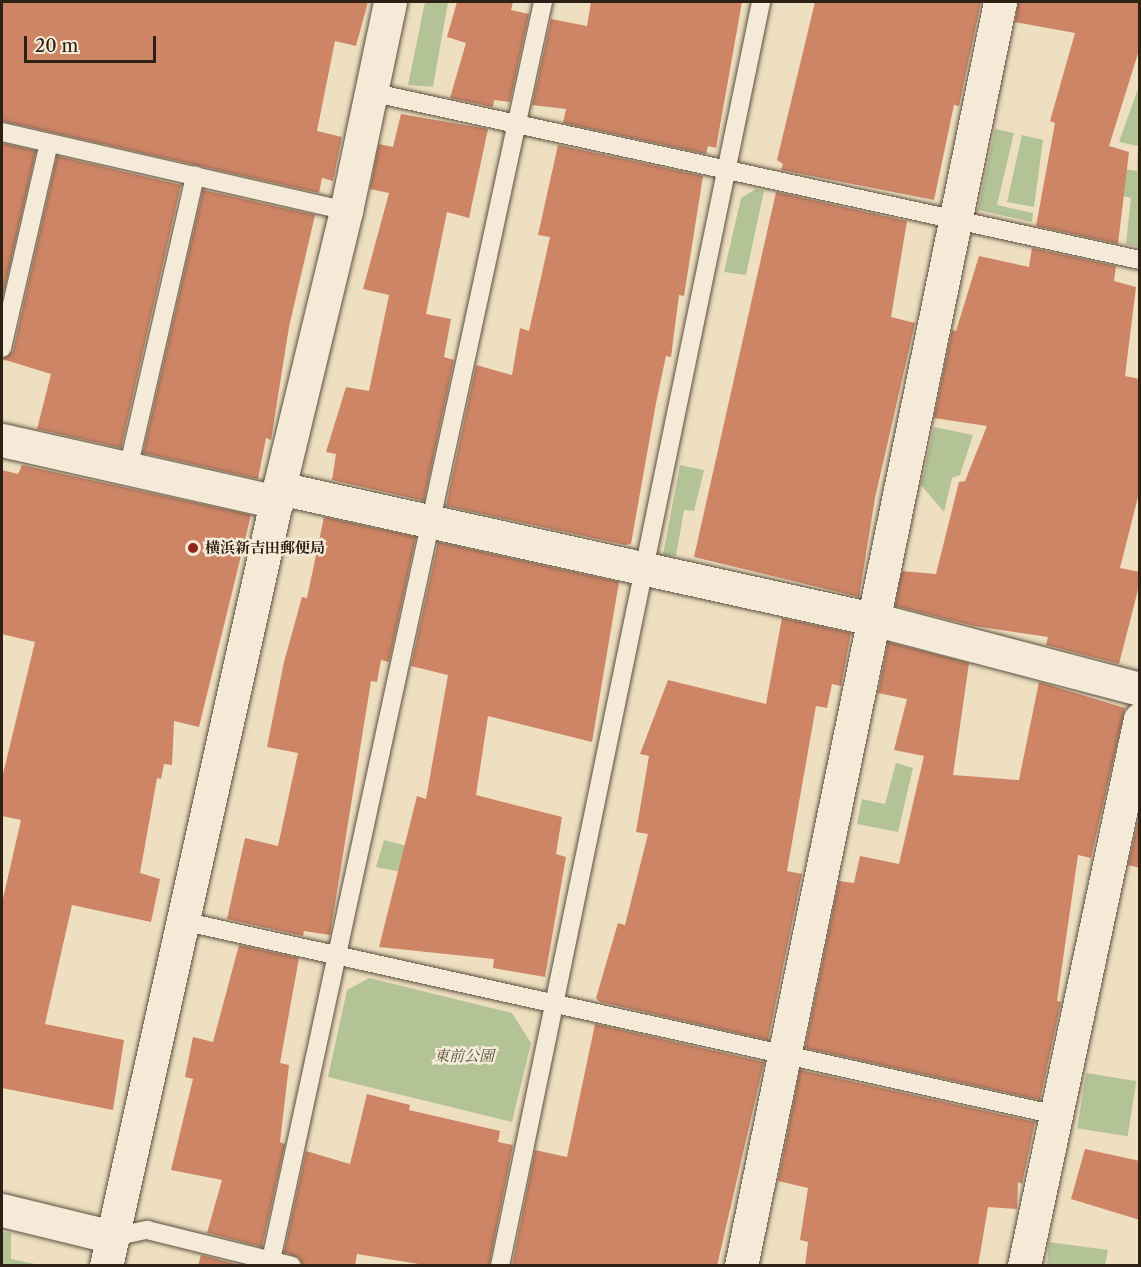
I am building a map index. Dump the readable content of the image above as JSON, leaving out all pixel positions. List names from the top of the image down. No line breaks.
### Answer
{"parks":["東前公園"],"places":["横浜新吉田郵便局"],"scale_bar":"20 m"}
